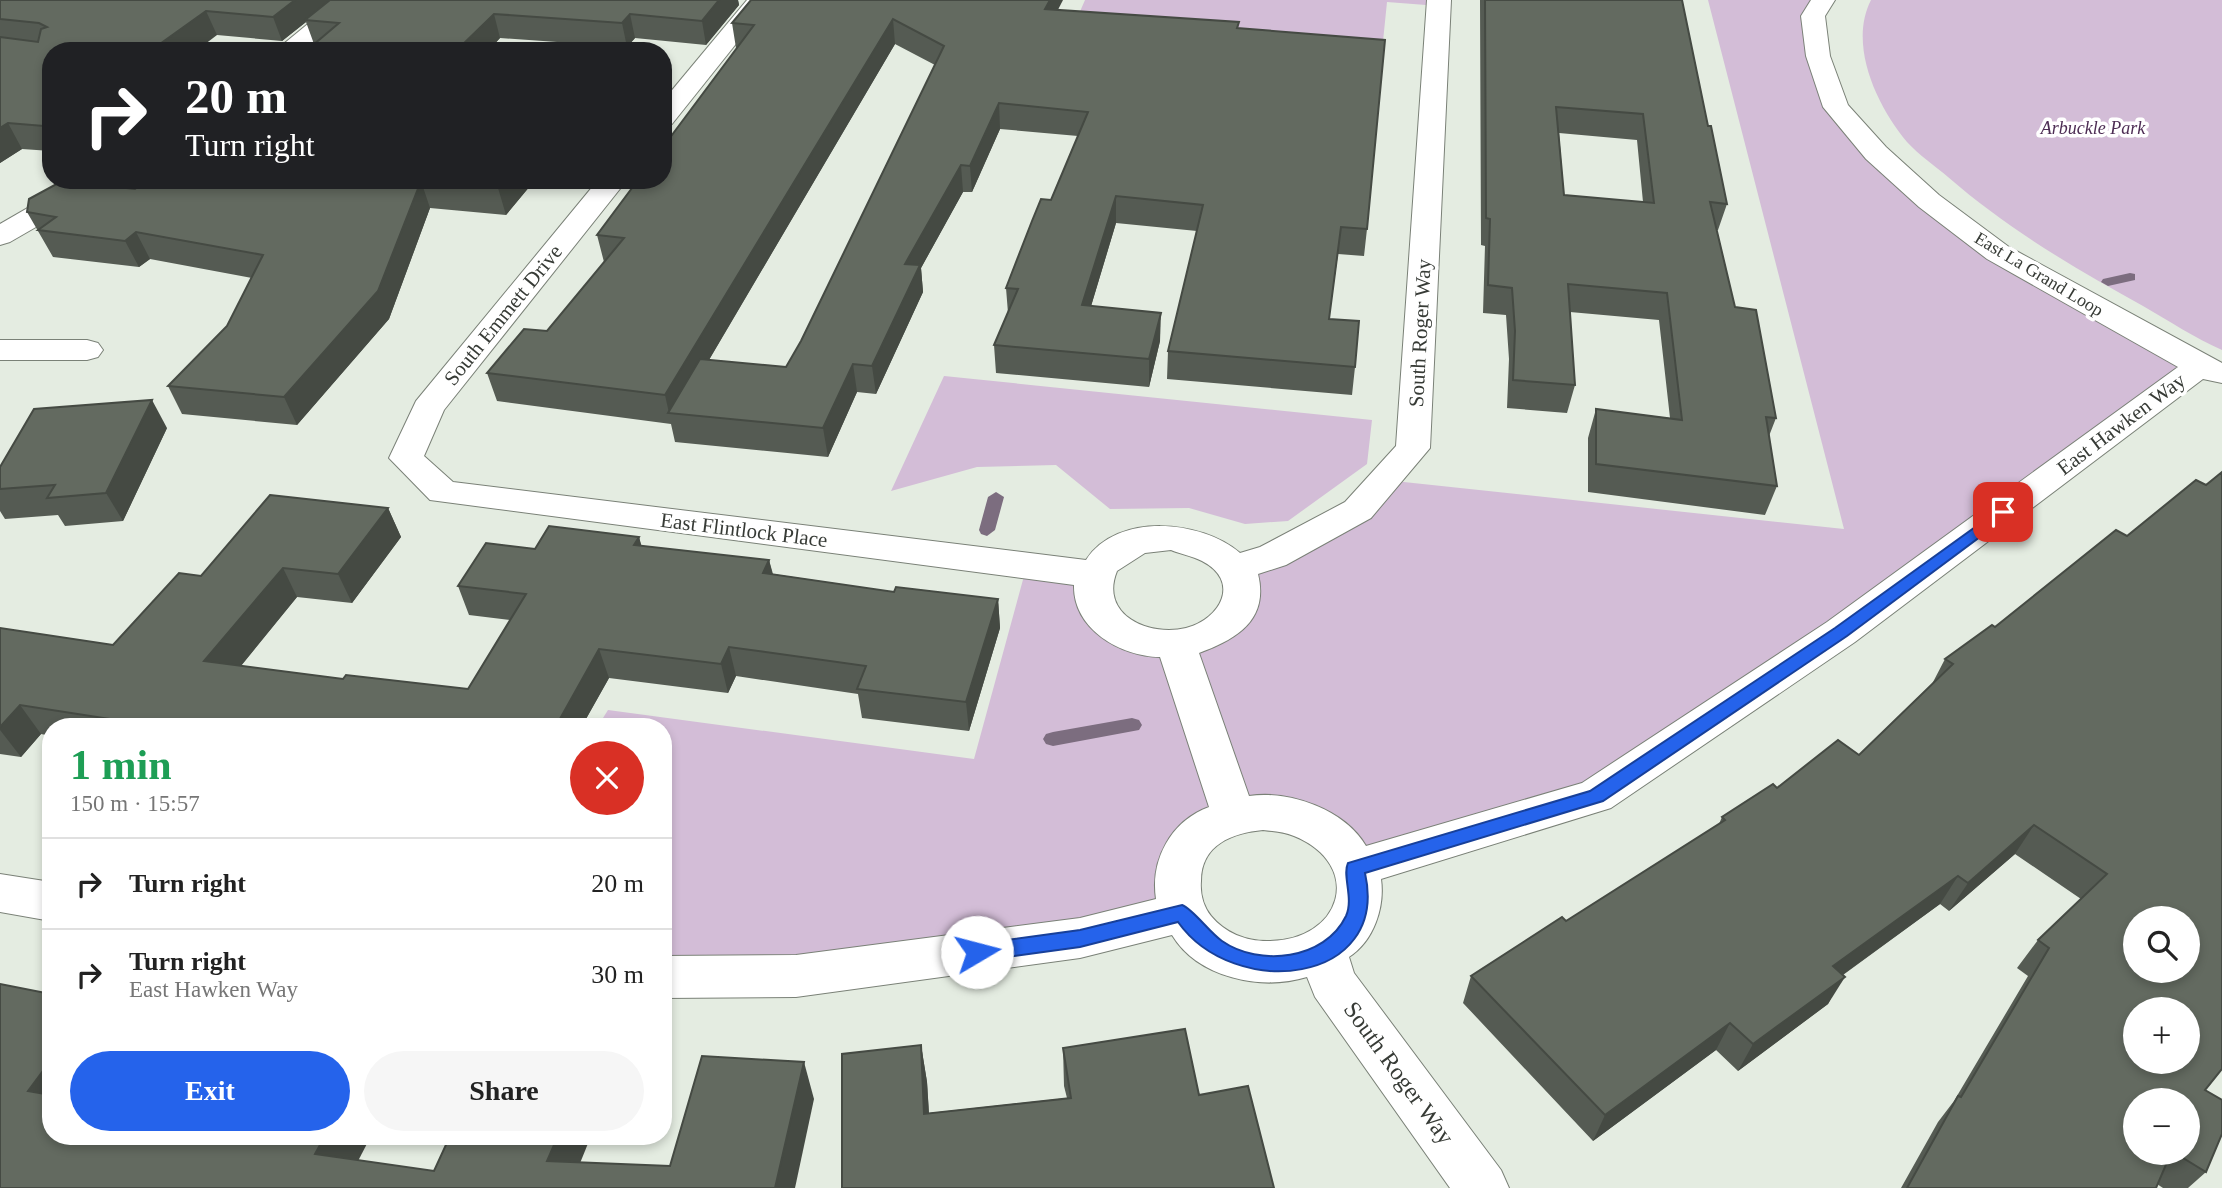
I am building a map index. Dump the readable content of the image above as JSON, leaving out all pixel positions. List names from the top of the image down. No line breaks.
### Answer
{"streets":{"street":["East La Grand Loop","South Emmett Drive","South Roger Way","East Hawken Way","East Flintlock Place"]},"crossings":[["East La Grand Loop","East Hawken Way"],["South Emmett Drive","East Flintlock Place"],["South Roger Way","East Hawken Way"],["South Roger Way","East Flintlock Place"]],"parks":["Arbuckle Park"],"page":{"turn":["20 m","Turn right"],"heading":["1 min","150 m · 15:57"],"list":[{"name":"Turn right","value":"20 m"},{"name":"Turn right","note":"East Hawken Way","value":"30 m"}],"map_buttons":["+","−"],"buttons":["Exit","Share"]}}
